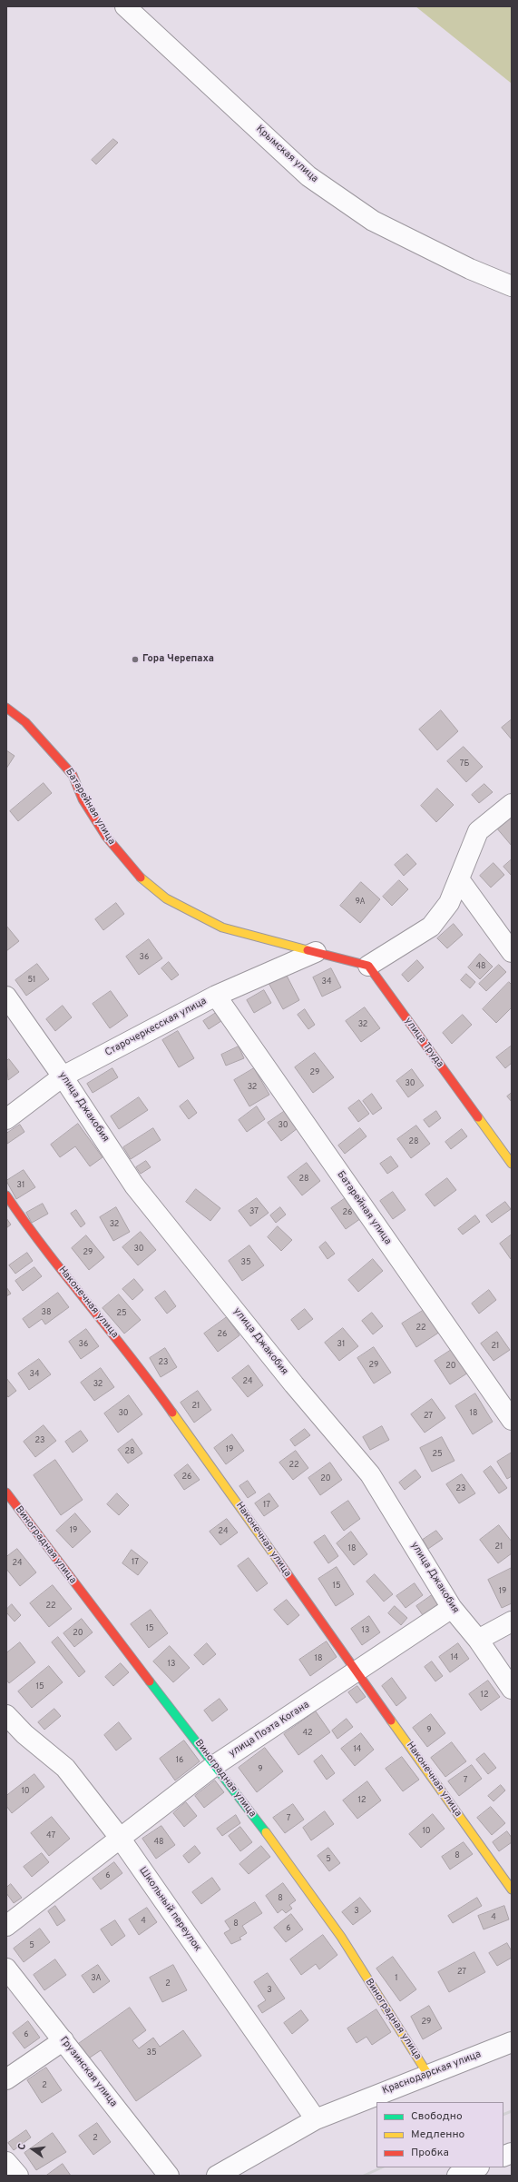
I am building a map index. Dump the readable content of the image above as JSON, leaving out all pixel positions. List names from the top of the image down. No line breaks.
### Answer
{"streets":{"street":["Крымская улица","Батарейная улица","Старочеркесская улица","улица Труда","улица Джакобия","Наконечная улица","Виноградная улица","улица Поэта Когана","Школьный переулок","Грузинская улица","Краснодарская улица"]},"crossings":[["Батарейная улица","Старочеркесская улица"],["Старочеркесская улица","улица Джакобия"],["улица Джакобия","улица Поэта Когана"],["Наконечная улица","улица Поэта Когана"],["Виноградная улица","улица Поэта Когана"],["Виноградная улица","Краснодарская улица"],["улица Поэта Когана","Школьный переулок"],["Школьный переулок","Краснодарская улица"]],"places":["Гора Черепаха"],"house_numbers":["7Б","9А","36","48","51","34","32","29","30","32","30","28","28","31","37","26","32","30","29","35","38","25","22","26","36","31","21","23","29","20","34","24","32","21","30","18","27","23","19","28","25","22","26","20","23","17","19","24","21","18","17","24","15","19","22","15","13","20","14","18","13","15","12","9","42","14","16","9","7","10","12","7","10","47","48","8","5","6","8","3","4","4","8","6","5","27","3А","1","2","3","29","6","35","2","2"],"legend":["Свободно","Медленно","Пробка"],"north":"left"}
